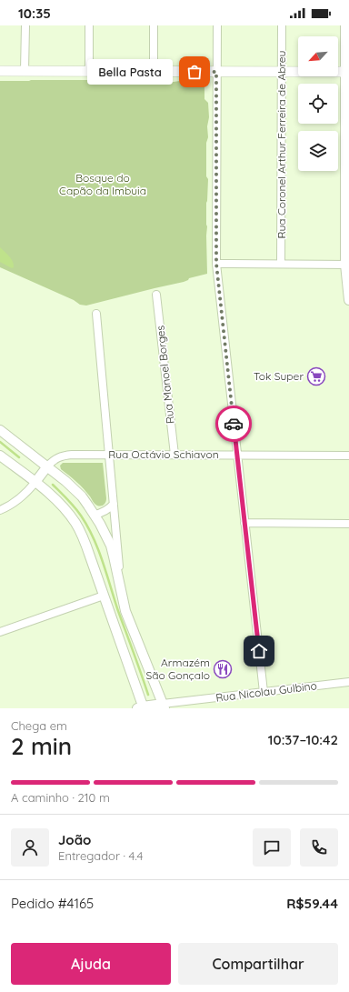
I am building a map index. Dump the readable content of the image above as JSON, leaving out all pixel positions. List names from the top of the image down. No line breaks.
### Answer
{"streets":{"street":["Rua Coronel Arthur Ferreira de Abreu","Rua Manoel Borges","Rua Octávio Schiavon","Rua Nicolau Gulbino"]},"crossings":[["Rua Manoel Borges","Rua Octávio Schiavon"]],"parks":["Bosque do Capão da Imbuia"],"places":{"other":["Bella Pasta"],"supermarket":["Tok Super"],"restaurant":["Armazém São Gonçalo"]},"north":"bottom left","page":{"status":"10:35","bubble":"Bella Pasta","heading":["2 min","Chega em","10:37–10:42"],"panel":["João","Entregador · 4.4","Pedido #4165","R$59.44"],"bar":"A caminho · 210 m","buttons":["Ajuda","Compartilhar"]}}
